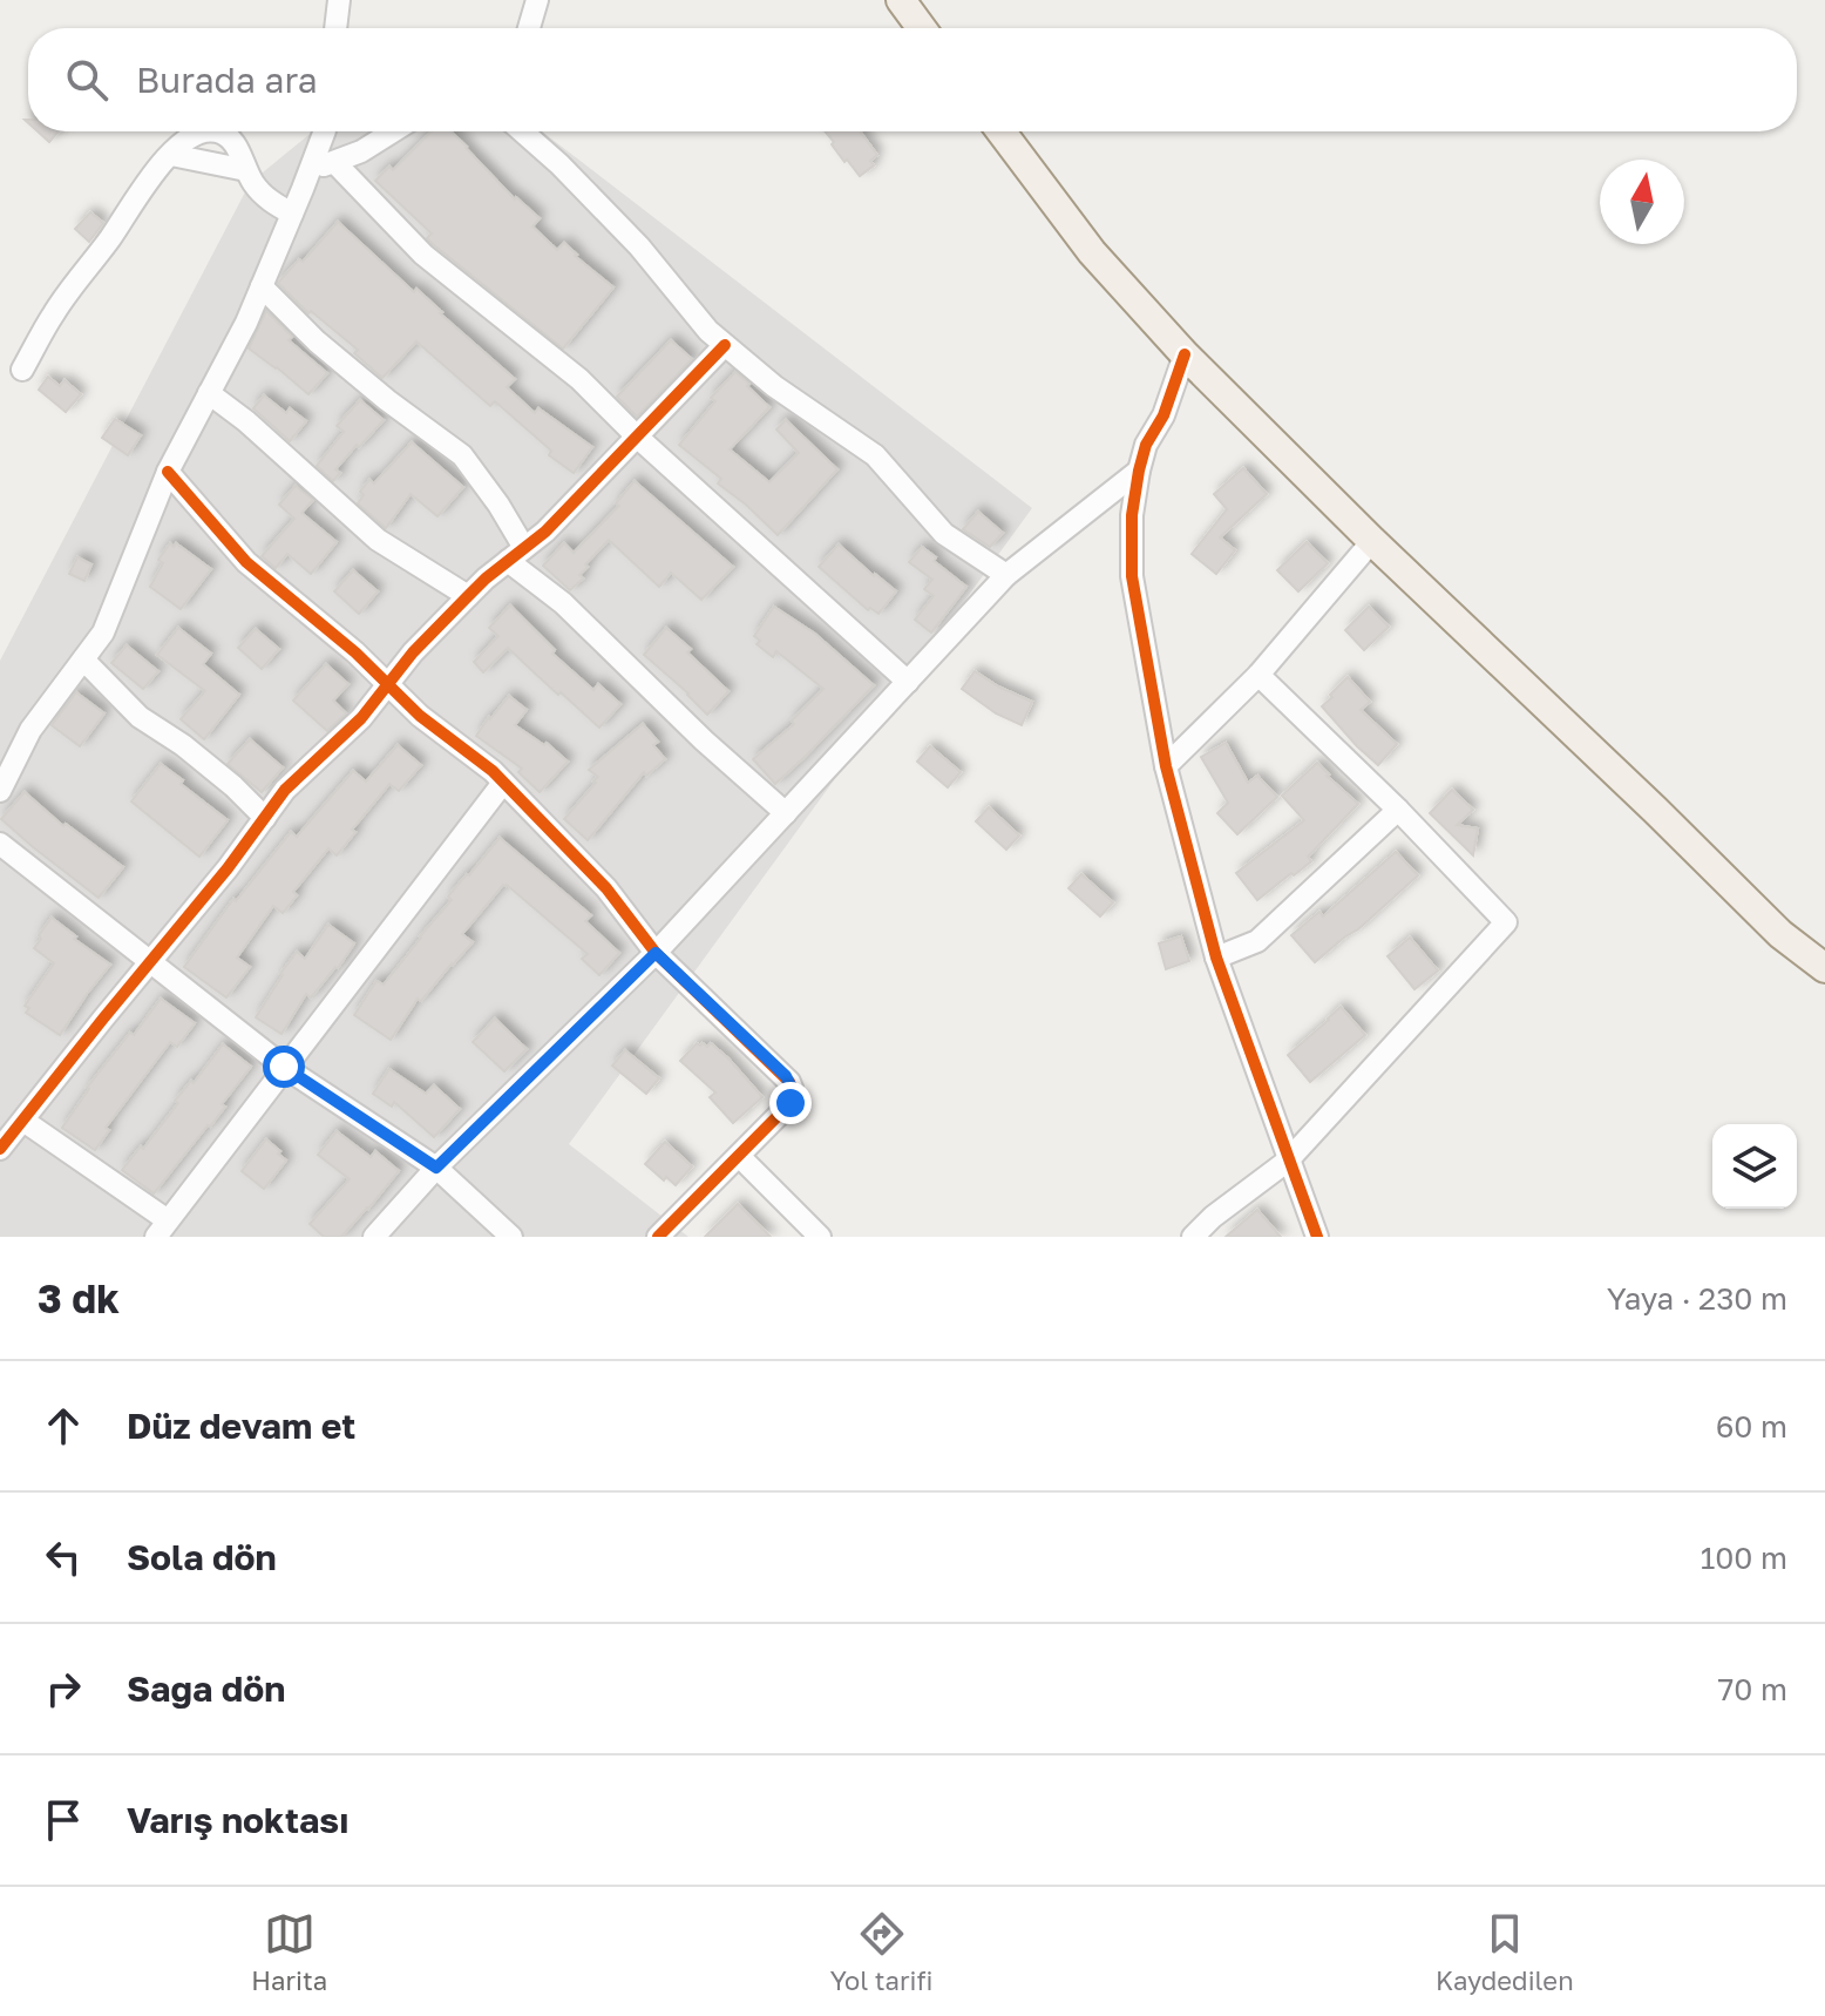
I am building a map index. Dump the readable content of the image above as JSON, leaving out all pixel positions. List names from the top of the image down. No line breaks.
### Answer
{"north":"top","page":{"search":"Burada ara","heading":["3 dk","Yaya · 230 m"],"list":[["Düz devam et","60 m"],["Sola dön","100 m"],["Sağa dön","70 m"],"Varış noktası"],"nav":["Harita","Yol tarifi","Kaydedilen"]}}
